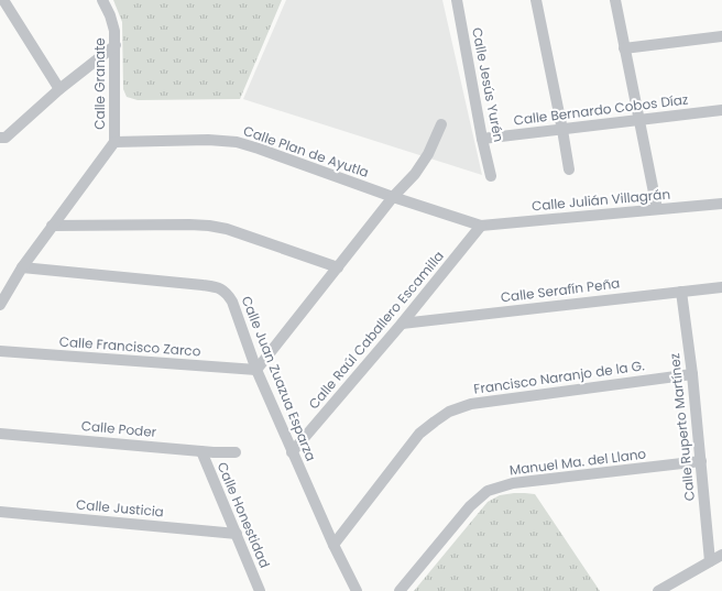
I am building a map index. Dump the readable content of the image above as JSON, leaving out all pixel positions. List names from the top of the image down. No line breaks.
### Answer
{"streets":{"street":["Calle Granate","Calle Jesús Yurén","Calle Bernardo Cobos Díaz","Calle Plan de Ayutla","Calle Julián Villagrán","Calle Serafín Peña","Calle Raúl Caballero Escamilla","Calle Francisco Zarco","Francisco Naranjo de la G.","Calle Juan Zuazua Esparza","Calle Ruperto Martínez","Calle Poder","Manuel Ma. del Llano","Calle Justicia","Calle Honestidad"]},"crossings":[["Calle Granate","Calle Plan de Ayutla"],["Calle Jesús Yurén","Calle Bernardo Cobos Díaz"],["Calle Plan de Ayutla","Calle Julián Villagrán"],["Calle Plan de Ayutla","Calle Raúl Caballero Escamilla"],["Calle Julián Villagrán","Calle Raúl Caballero Escamilla"],["Calle Serafín Peña","Calle Raúl Caballero Escamilla"],["Calle Serafín Peña","Calle Ruperto Martínez"],["Calle Raúl Caballero Escamilla","Calle Juan Zuazua Esparza"],["Calle Francisco Zarco","Calle Juan Zuazua Esparza"],["Francisco Naranjo de la G.","Calle Juan Zuazua Esparza"],["Francisco Naranjo de la G.","Calle Ruperto Martínez"],["Calle Ruperto Martínez","Manuel Ma. del Llano"],["Calle Poder","Calle Honestidad"],["Calle Justicia","Calle Honestidad"]]}
